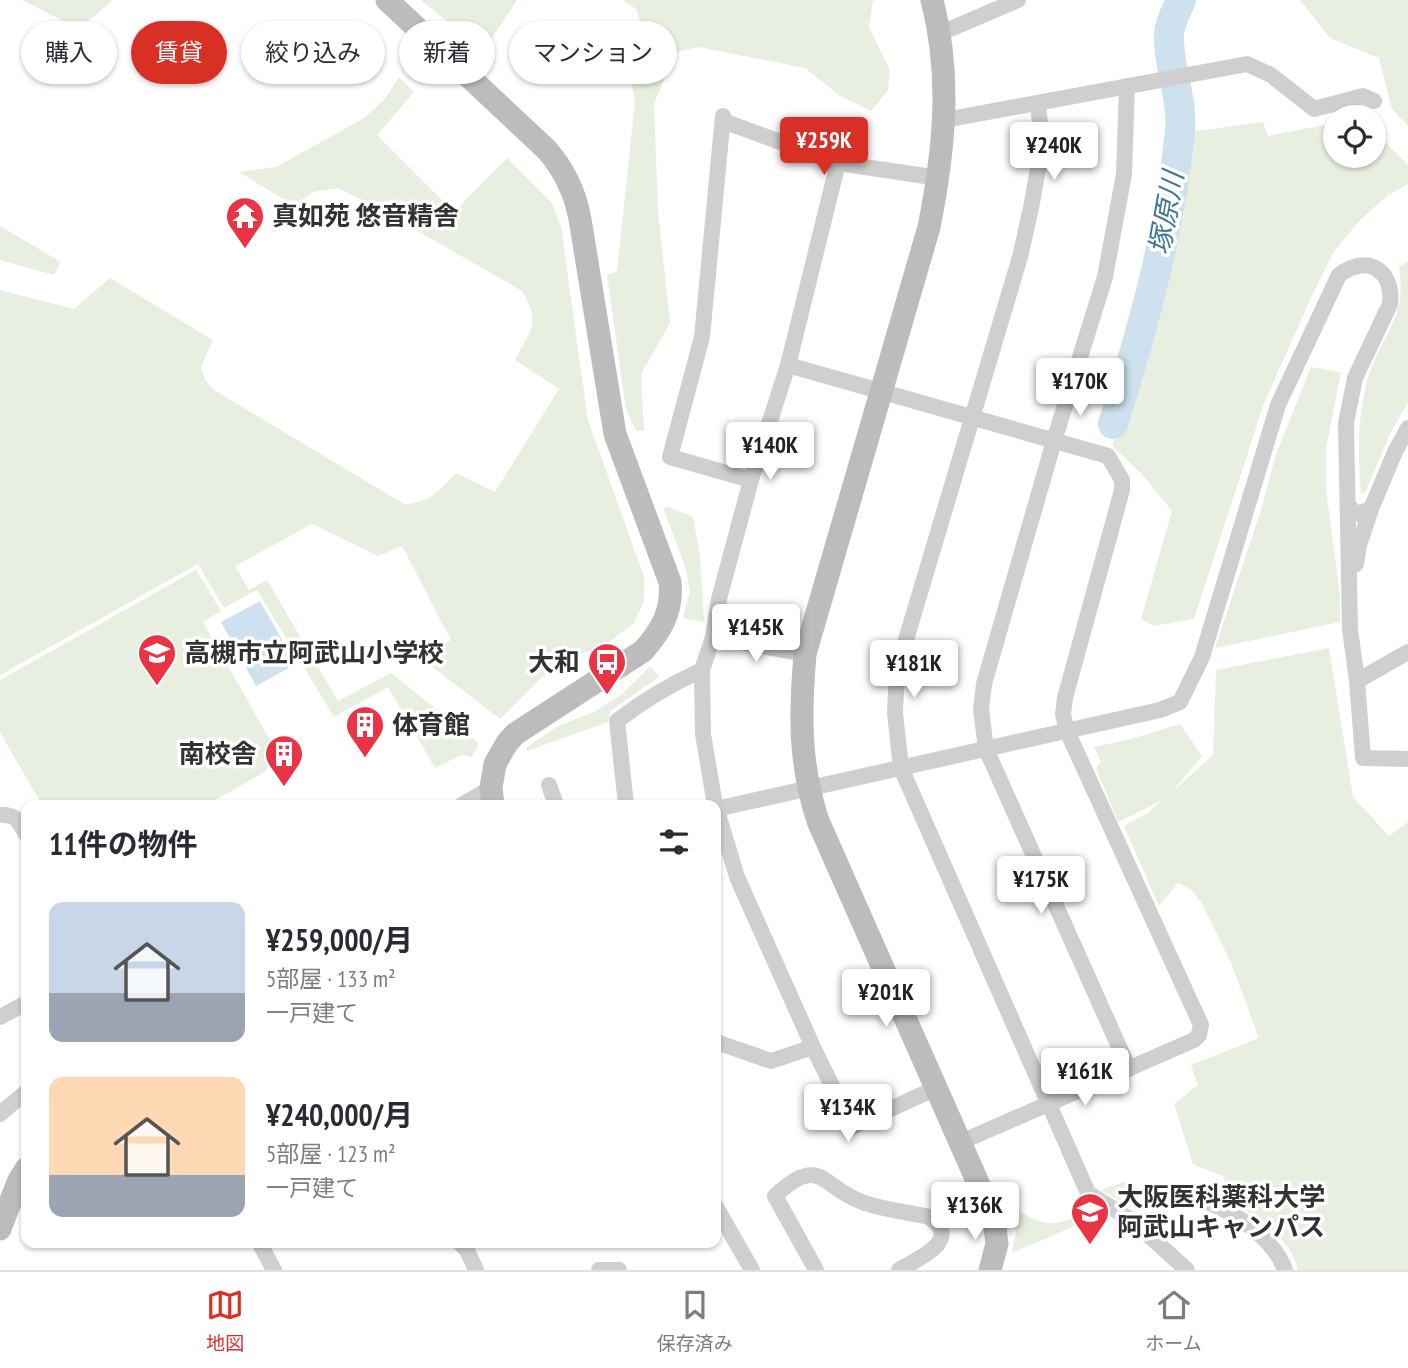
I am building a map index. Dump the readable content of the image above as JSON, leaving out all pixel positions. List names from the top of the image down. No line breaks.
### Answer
{"water":["塚原川"],"places":{"temple":["真如苑 悠音精舎"],"school or university":["高槻市立阿武山小学校","大阪医科薬科大学 阿武山キャンパス"],"bus stop":["大和"],"building":["体育館","南校舎"]},"page":{"chip":["購入","賃貸","絞り込み","新着","マンション"],"price":["¥259K","¥240K","¥170K","¥140K","¥145K","¥181K","¥175K","¥201K","¥161K","¥134K","¥136K"],"heading":"11件の物件","list":[{"name":"¥259,000/月","note":"5部屋 · 133 m² · 一戸建て"},{"name":"¥240,000/月","note":"5部屋 · 123 m² · 一戸建て"}],"tabs":["地図","保存済み","ホーム"]}}
